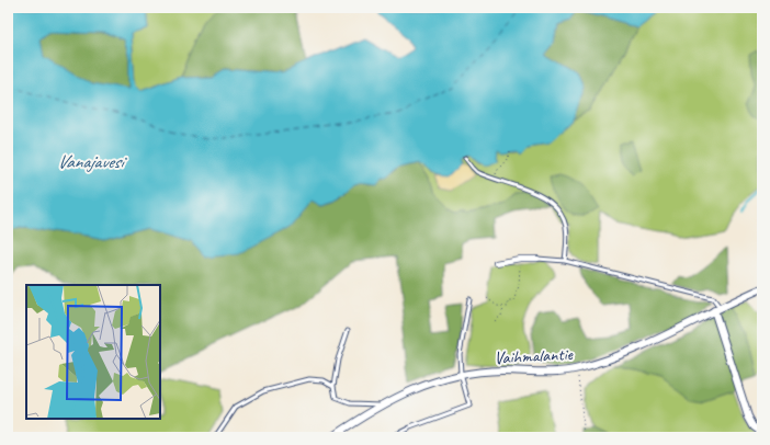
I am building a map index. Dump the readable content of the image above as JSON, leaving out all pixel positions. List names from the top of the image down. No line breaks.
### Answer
{"streets":{"street":["Vaihmalantie"]},"water":["Vanajavesi"]}
